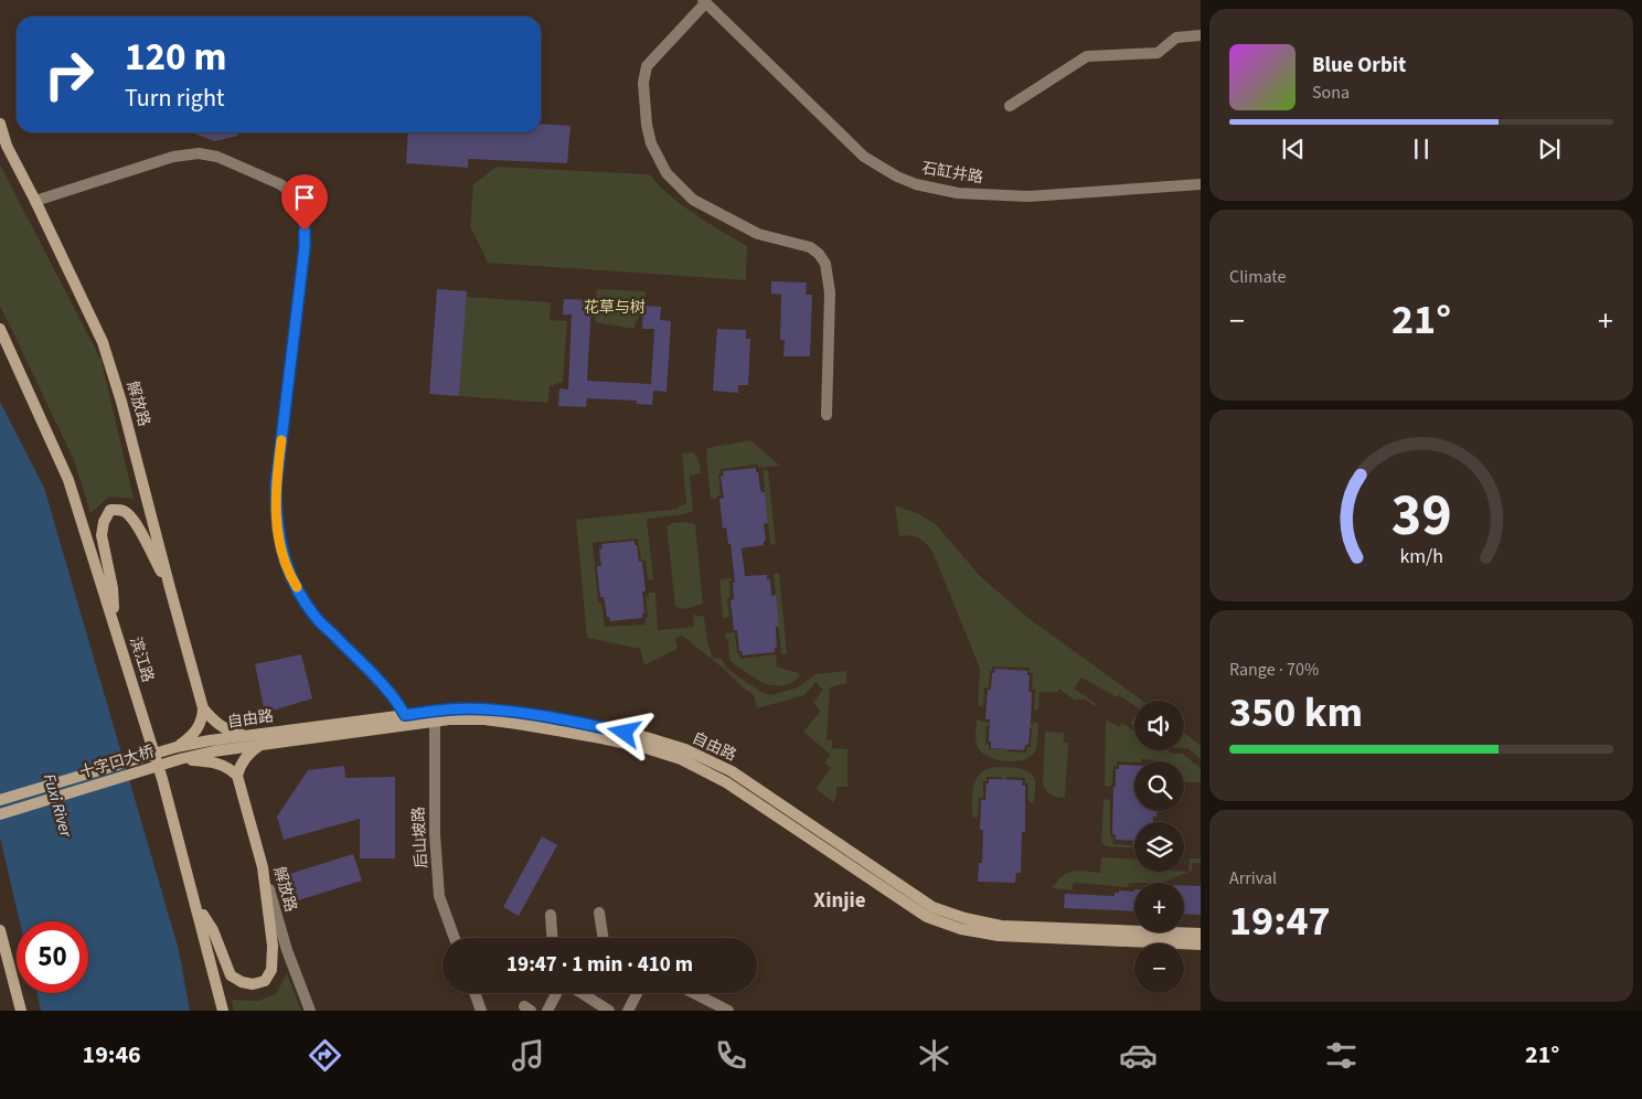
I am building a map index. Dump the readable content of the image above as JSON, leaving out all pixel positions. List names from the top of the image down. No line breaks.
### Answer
{"streets":{"main road":["解放路","滨江路","自由路","十字口大桥"],"street":["石缸井路","后山坡路"]},"crossings":[["自由路","十字口大桥"],["自由路","后山坡路"]],"districts":["Xinjie"],"water":["Fuxi River"],"parks":["花草与树"],"page":{"turn":["120 m","Turn right"],"song":["Blue Orbit","Sona"],"tile":["Climate",["Range · 70%","350 km"],["Arrival","19:47"]],"heat":["−","21°","+"],"map_buttons":["+","−"],"limit":"50","trip":"19:47 · 1 min · 410 m","tabs":["19:46","21°"],"gauge":["39","km/h"]}}
